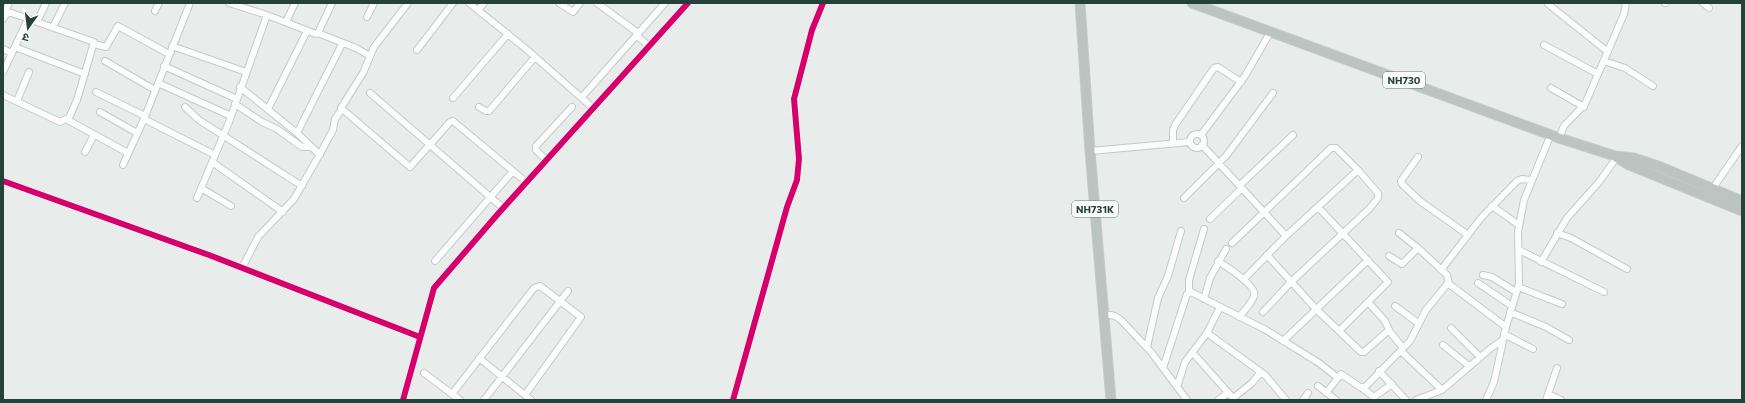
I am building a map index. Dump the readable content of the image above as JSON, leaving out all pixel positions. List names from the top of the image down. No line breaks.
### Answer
{"streets":{"highway":["NH730","NH731K"]},"north":"bottom"}
